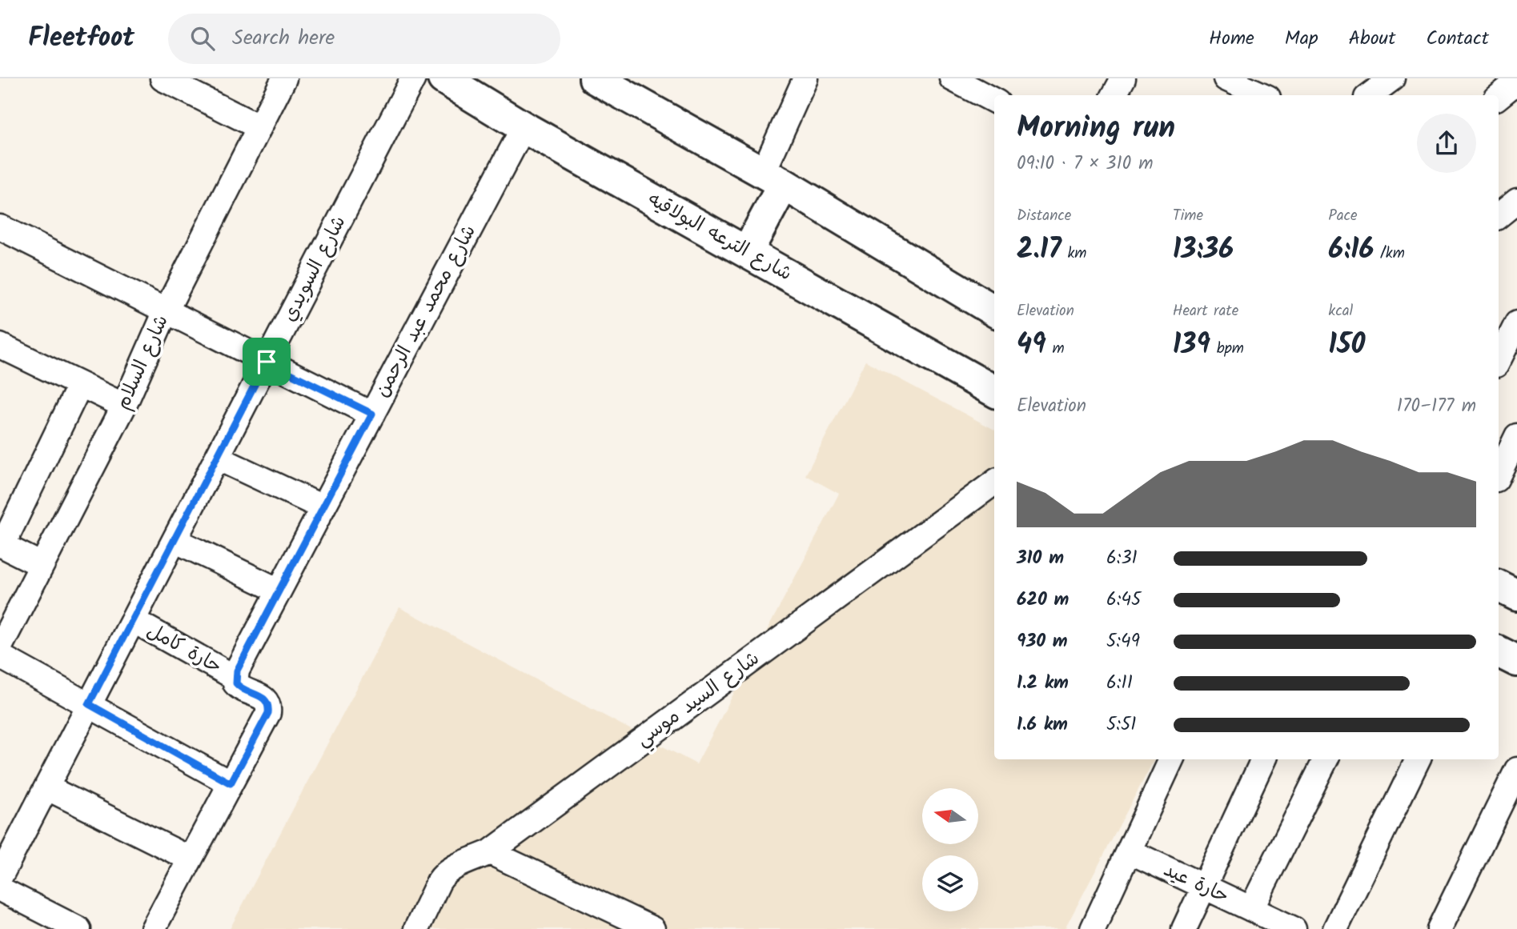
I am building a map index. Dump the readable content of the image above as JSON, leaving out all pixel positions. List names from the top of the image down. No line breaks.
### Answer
{"streets":{"street":["شارع الترعه البولاقيه","شارع السويدي","شارع محمد عبد الرحمن","شارع السلام","حارة كامل","شارع السيد موسي","حارة عيد"]},"crossings":[["شارع الترعه البولاقيه","شارع محمد عبد الرحمن"],["شارع السويدي","حارة كامل"],["شارع محمد عبد الرحمن","حارة كامل"]],"north":"left","page":{"header":"Fleetfoot","search":"Search here","nav":["Home","Map","About","Contact"],"heading":["Morning run","09:10 · 7 × 310 m"],"stats":[["Distance","2.17 km"],["Time","13:36"],["Pace","6:16 /km"],["Elevation","49 m"],["Heart rate","139 bpm"],["kcal","150"]],"chart":["Elevation","170–177 m"],"list":[{"name":"310 m","note":"6:31"},{"name":"620 m","note":"6:45"},{"name":"930 m","note":"5:49"},{"name":"1.2 km","note":"6:11"},{"name":"1.6 km","note":"5:51"}]}}
